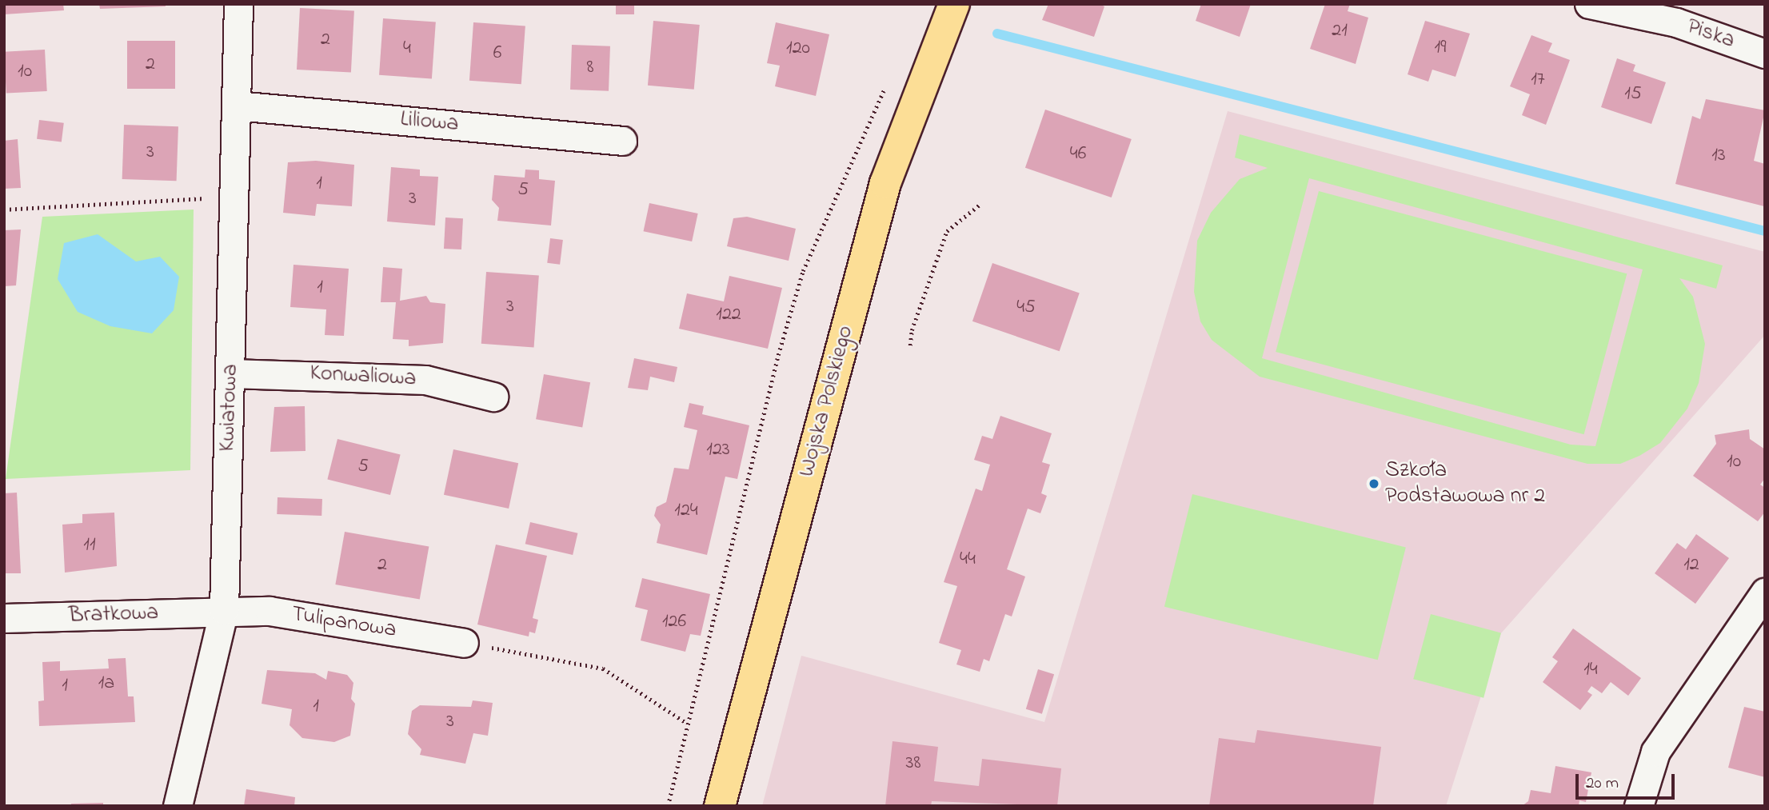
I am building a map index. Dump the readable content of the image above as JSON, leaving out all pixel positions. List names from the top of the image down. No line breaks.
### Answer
{"streets":{"main road":["Wojska Polskiego"],"street":["Piska","Liliowa","Konwaliowa","Kwiatowa","Bratkowa","Tulipanowa"]},"crossings":[["Liliowa","Kwiatowa"],["Konwaliowa","Kwiatowa"],["Kwiatowa","Bratkowa"],["Kwiatowa","Tulipanowa"],["Bratkowa","Tulipanowa"]],"places":["Szkoła Podstawowa nr 2"],"house_numbers":["21","2","19","4","120","6","2","8","10","17","15","3","46","13","1","5","3","1","3","45","122","123","10","5","124","11","44","2","12","126","14","1a","1","1","3","38"],"scale_bar":"20 m"}
